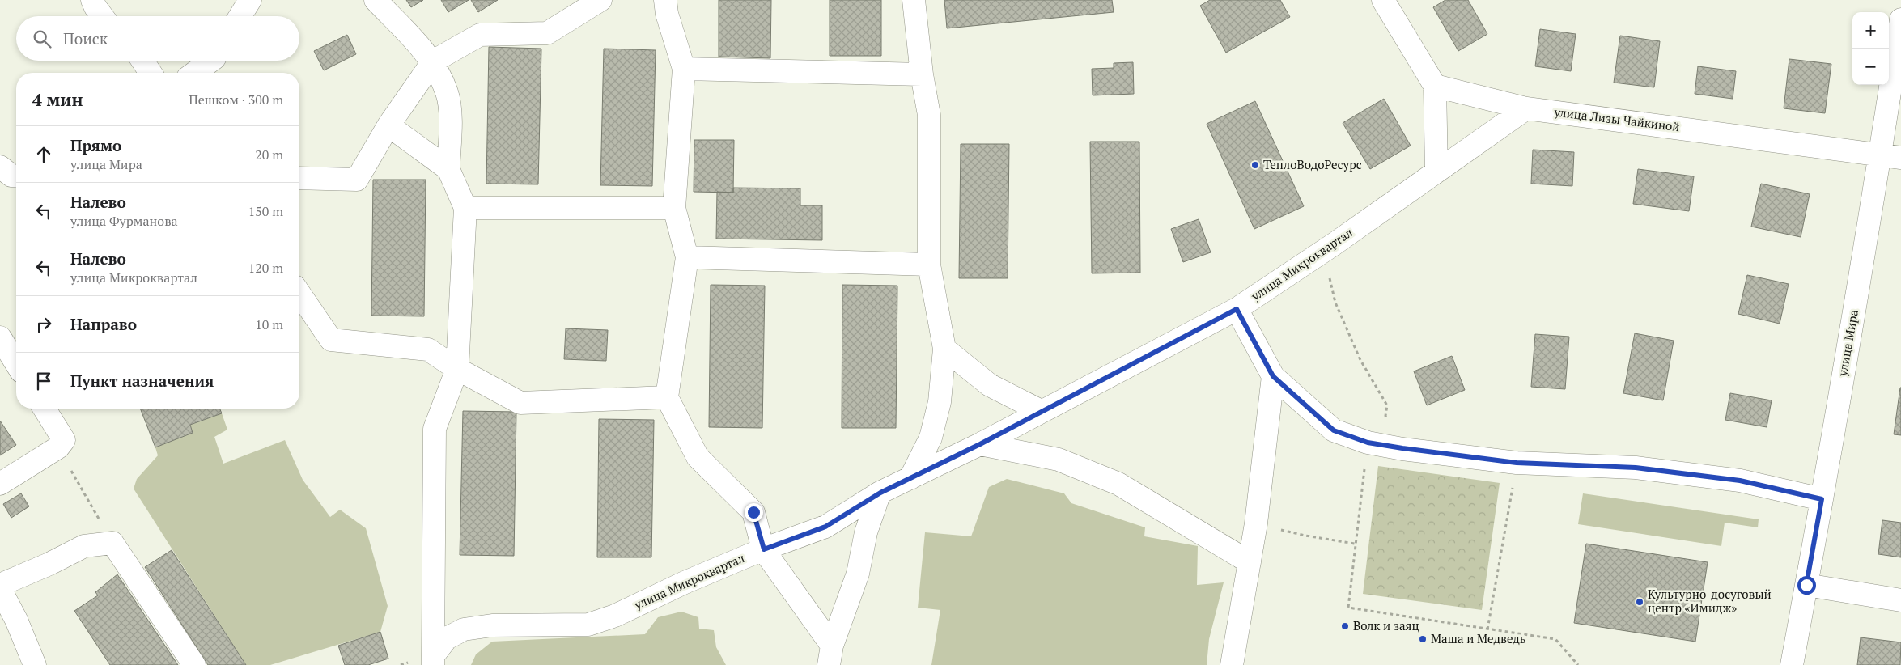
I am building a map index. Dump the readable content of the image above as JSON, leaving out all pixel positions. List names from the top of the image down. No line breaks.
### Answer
{"streets":{"street":["улица Лизы Чайкиной","улица Микроквартал","улица Мира"]},"crossings":[["улица Лизы Чайкиной","улица Микроквартал"],["улица Лизы Чайкиной","улица Мира"]],"places":["ТеплоВодоРесурс","Культурно-досуговый центр «Имидж»","Волк и заяц","Маша и Медведь"],"page":{"map_buttons":["+","−"],"search":"Поиск","heading":["4 мин","Пешком · 300 m"],"list":[["Прямо","улица Мира","20 m"],["Налево","улица Фурманова","150 m"],["Налево","улица Микроквартал","120 m"],["Направо","10 m"],"Пункт назначения"]}}
